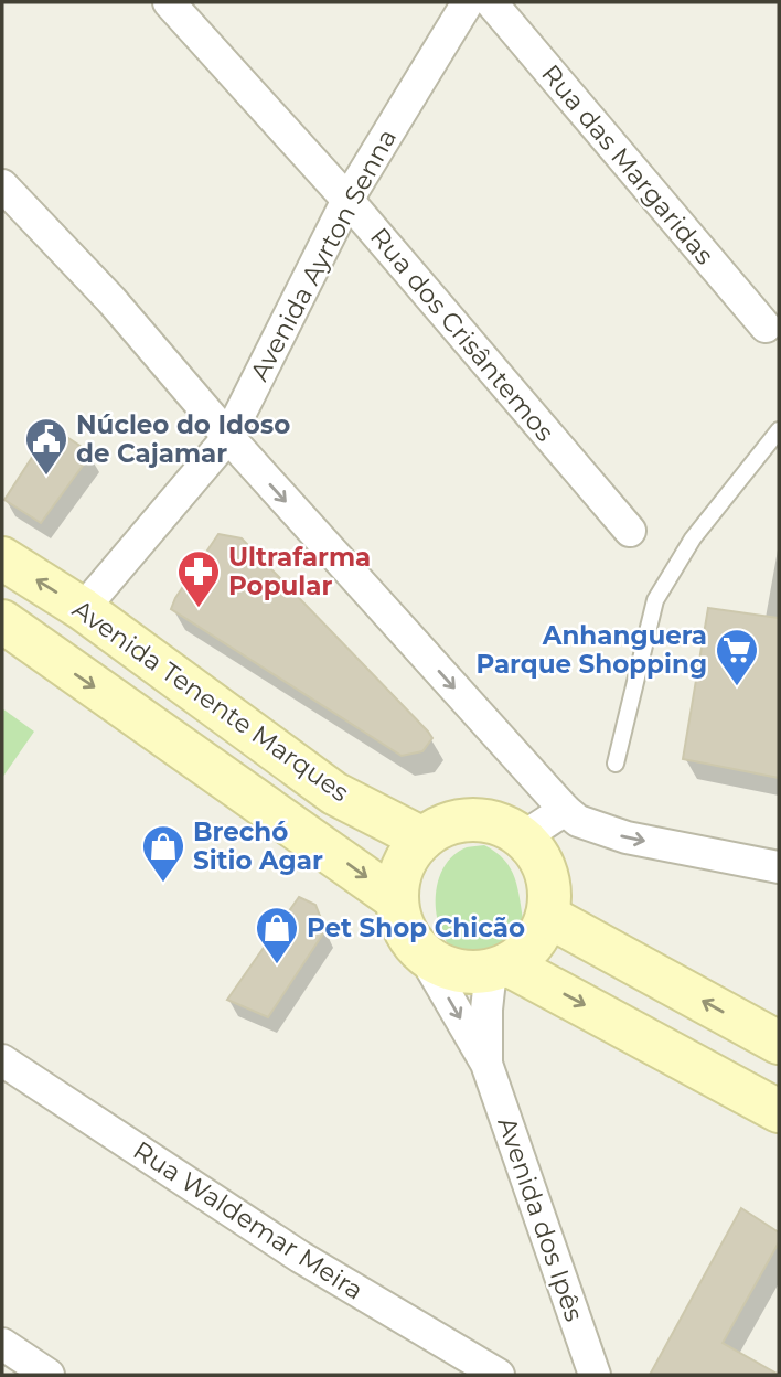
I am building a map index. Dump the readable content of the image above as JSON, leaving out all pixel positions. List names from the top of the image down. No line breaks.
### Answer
{"streets":{"main road":["Avenida Tenente Marques"],"street":["Rua das Margaridas","Avenida Ayrton Senna","Rua dos Crisântemos","Avenida dos Ipês","Rua Waldemar Meira"]},"crossings":[["Avenida Ayrton Senna","Rua dos Crisântemos"],["Avenida Ayrton Senna","Avenida Tenente Marques"],["Avenida Tenente Marques","Avenida dos Ipês"]],"places":{"public building":["Núcleo do Idoso de Cajamar"],"pharmacy":["Ultrafarma Popular"],"supermarket":["Anhanguera Parque Shopping"],"shop":["Brechó Sitio Agar","Pet Shop Chicão"]}}
